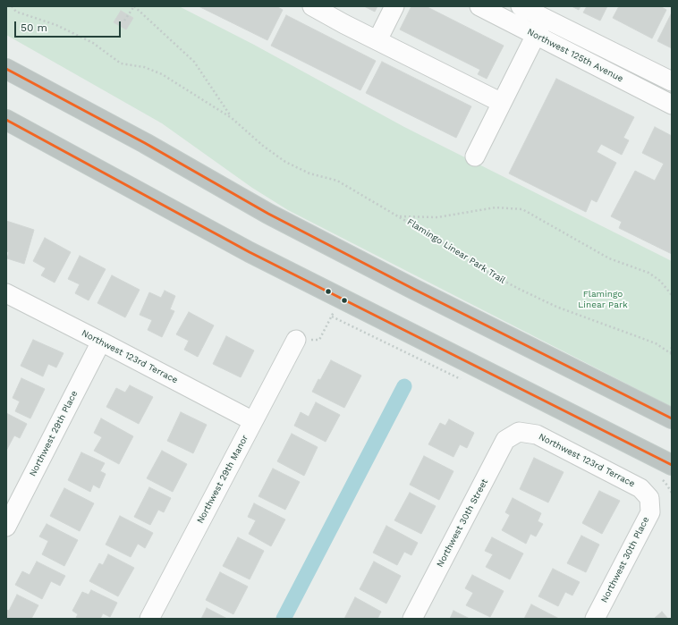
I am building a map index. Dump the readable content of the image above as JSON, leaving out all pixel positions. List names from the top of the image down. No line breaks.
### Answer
{"streets":{"street":["Northwest 125th Avenue","Northwest 123rd Terrace","Northwest 29th Place","Northwest 29th Manor","Northwest 30th Street","Northwest 30th Place"],"path":["Flamingo Linear Park Trail"]},"crossings":[["Northwest 123rd Terrace","Northwest 29th Place"],["Northwest 123rd Terrace","Northwest 29th Manor"],["Northwest 123rd Terrace","Northwest 30th Street"],["Northwest 123rd Terrace","Northwest 30th Place"]],"parks":["Flamingo Linear Park"],"scale_bar":"50 m"}
